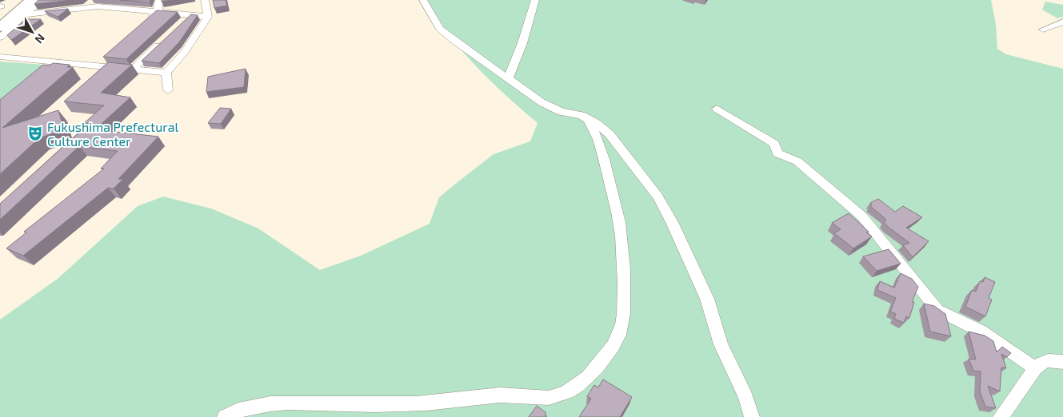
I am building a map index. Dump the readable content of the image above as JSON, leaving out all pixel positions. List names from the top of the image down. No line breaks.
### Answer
{"places":{"theatre":["Fukushima Prefectural Culture Center"]},"north":"bottom right"}
